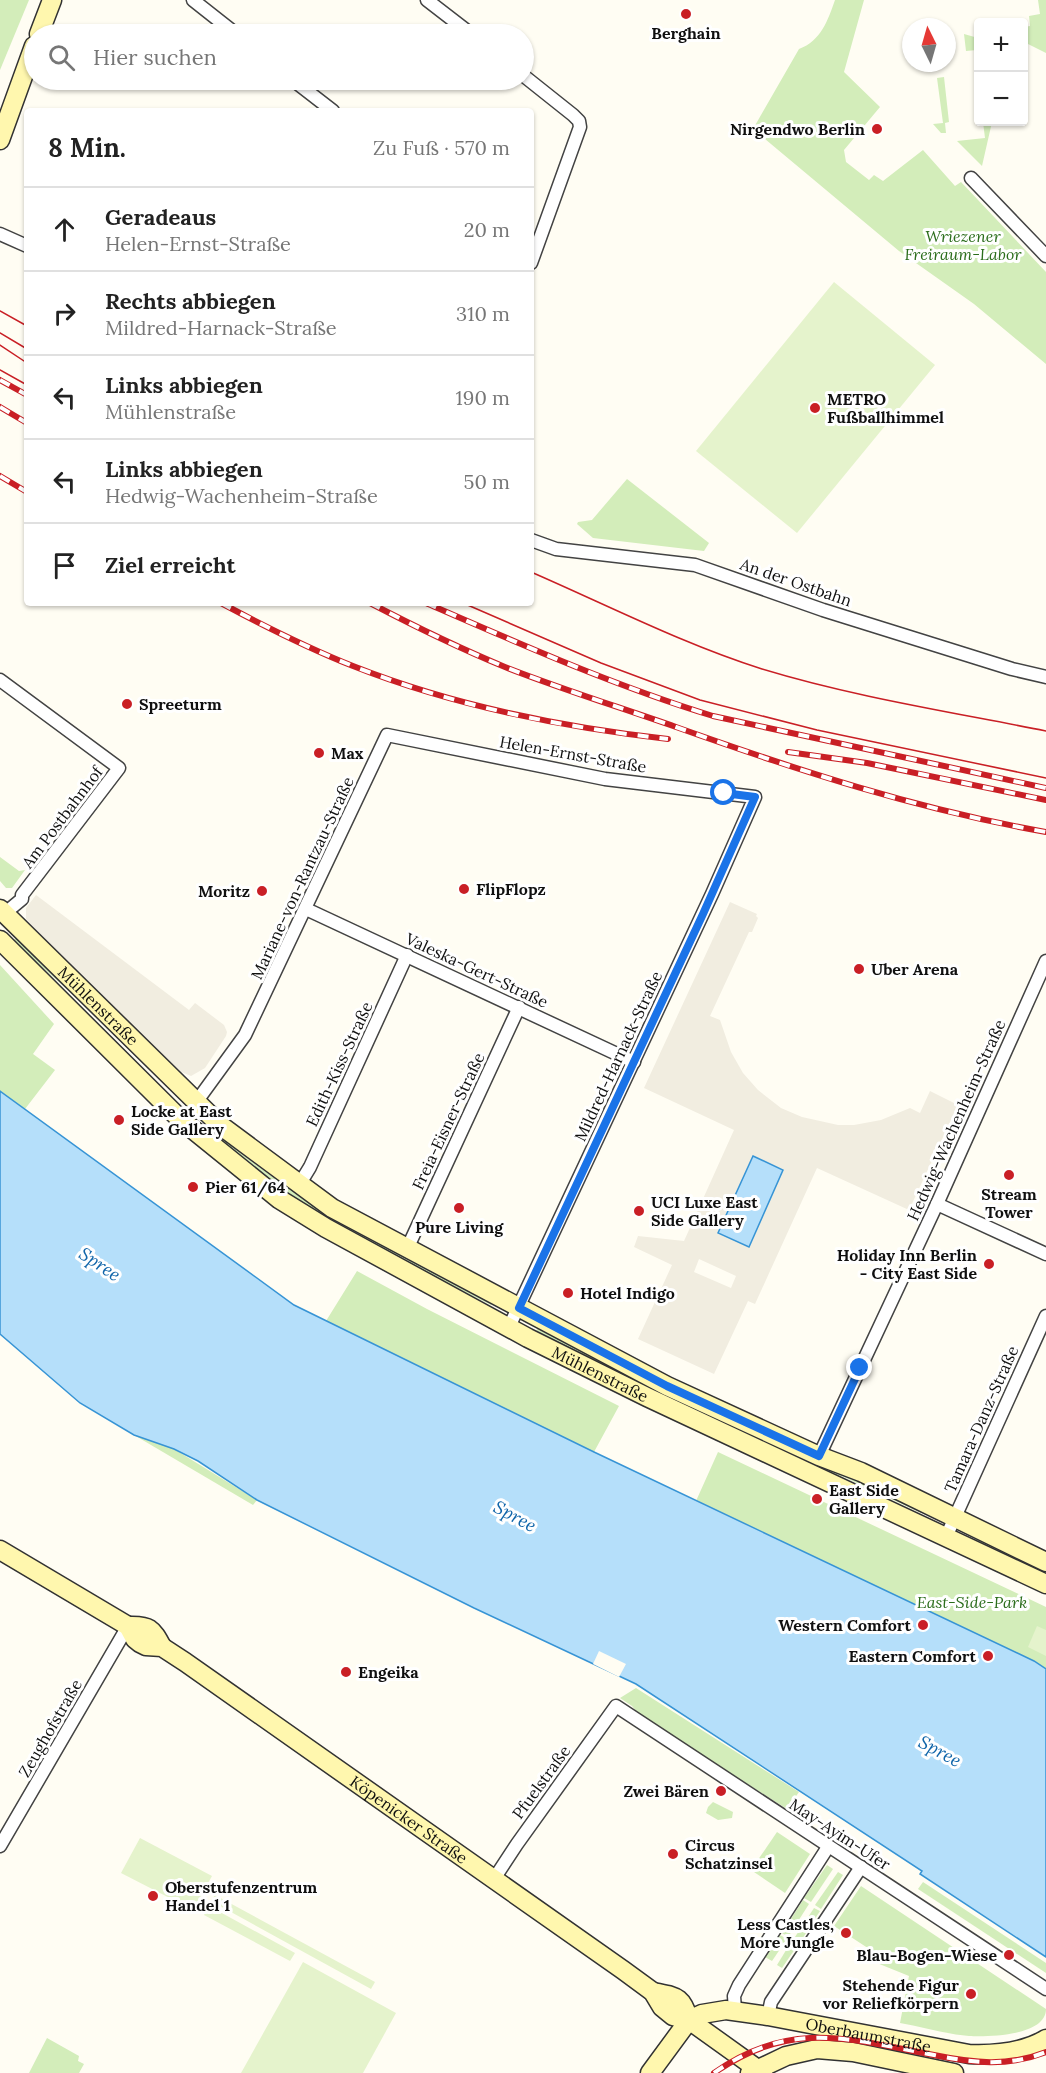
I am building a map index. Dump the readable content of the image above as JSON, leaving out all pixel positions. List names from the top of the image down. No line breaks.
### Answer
{"streets":{"main road":["Mühlenstraße","Köpenicker Straße","Oberbaumstraße"],"street":["An der Ostbahn","Helen-Ernst-Straße","Am Postbahnhof","Mariane-von-Rantzau-Straße","Valeska-Gert-Straße","Mildred-Harnack-Straße","Edith-Kiss-Straße","Hedwig-Wachenheim-Straße","Freia-Eisner-Straße","Tamara-Danz-Straße","Zeughofstraße","Pfuelstraße","May-Ayim-Ufer"]},"crossings":[["Helen-Ernst-Straße","Mariane-von-Rantzau-Straße"],["Helen-Ernst-Straße","Mildred-Harnack-Straße"],["Am Postbahnhof","Mühlenstraße"],["Mariane-von-Rantzau-Straße","Valeska-Gert-Straße"],["Mariane-von-Rantzau-Straße","Mühlenstraße"],["Valeska-Gert-Straße","Mildred-Harnack-Straße"],["Valeska-Gert-Straße","Edith-Kiss-Straße"],["Valeska-Gert-Straße","Freia-Eisner-Straße"],["Mühlenstraße","Mildred-Harnack-Straße"],["Mühlenstraße","Edith-Kiss-Straße"],["Mühlenstraße","Hedwig-Wachenheim-Straße"],["Mühlenstraße","Freia-Eisner-Straße"],["Mühlenstraße","Tamara-Danz-Straße"],["Zeughofstraße","Köpenicker Straße"],["Pfuelstraße","Köpenicker Straße"],["Pfuelstraße","May-Ayim-Ufer"],["Köpenicker Straße","Oberbaumstraße"]],"water":["Spree"],"parks":["Wriezener Freiraum-Labor","East-Side-Park"],"places":["Berghain","Nirgendwo Berlin","METRO Fußballhimmel","Spreeturm","Max","FlipFlopz","Moritz","Uber Arena","Locke at East Side Gallery","Stream Tower","Pier 61/64","Pure Living","UCI Luxe East Side Gallery","Holiday Inn Berlin - City East Side","Hotel Indigo","East Side Gallery","Western Comfort","Eastern Comfort","Engeika","Zwei Bären","Circus Schatzinsel","Oberstufenzentrum Handel 1","Less Castles, More Jungle","Blau-Bogen-Wiese","Stehende Figur vor Reliefkörpern"],"north":"top","page":{"map_buttons":["+","−"],"search":"Hier suchen","heading":["8 Min.","Zu Fuß · 570 m"],"list":[["Geradeaus","Helen-Ernst-Straße","20 m"],["Rechts abbiegen","Mildred-Harnack-Straße","310 m"],["Links abbiegen","Mühlenstraße","190 m"],["Links abbiegen","Hedwig-Wachenheim-Straße","50 m"],"Ziel erreicht"]}}
